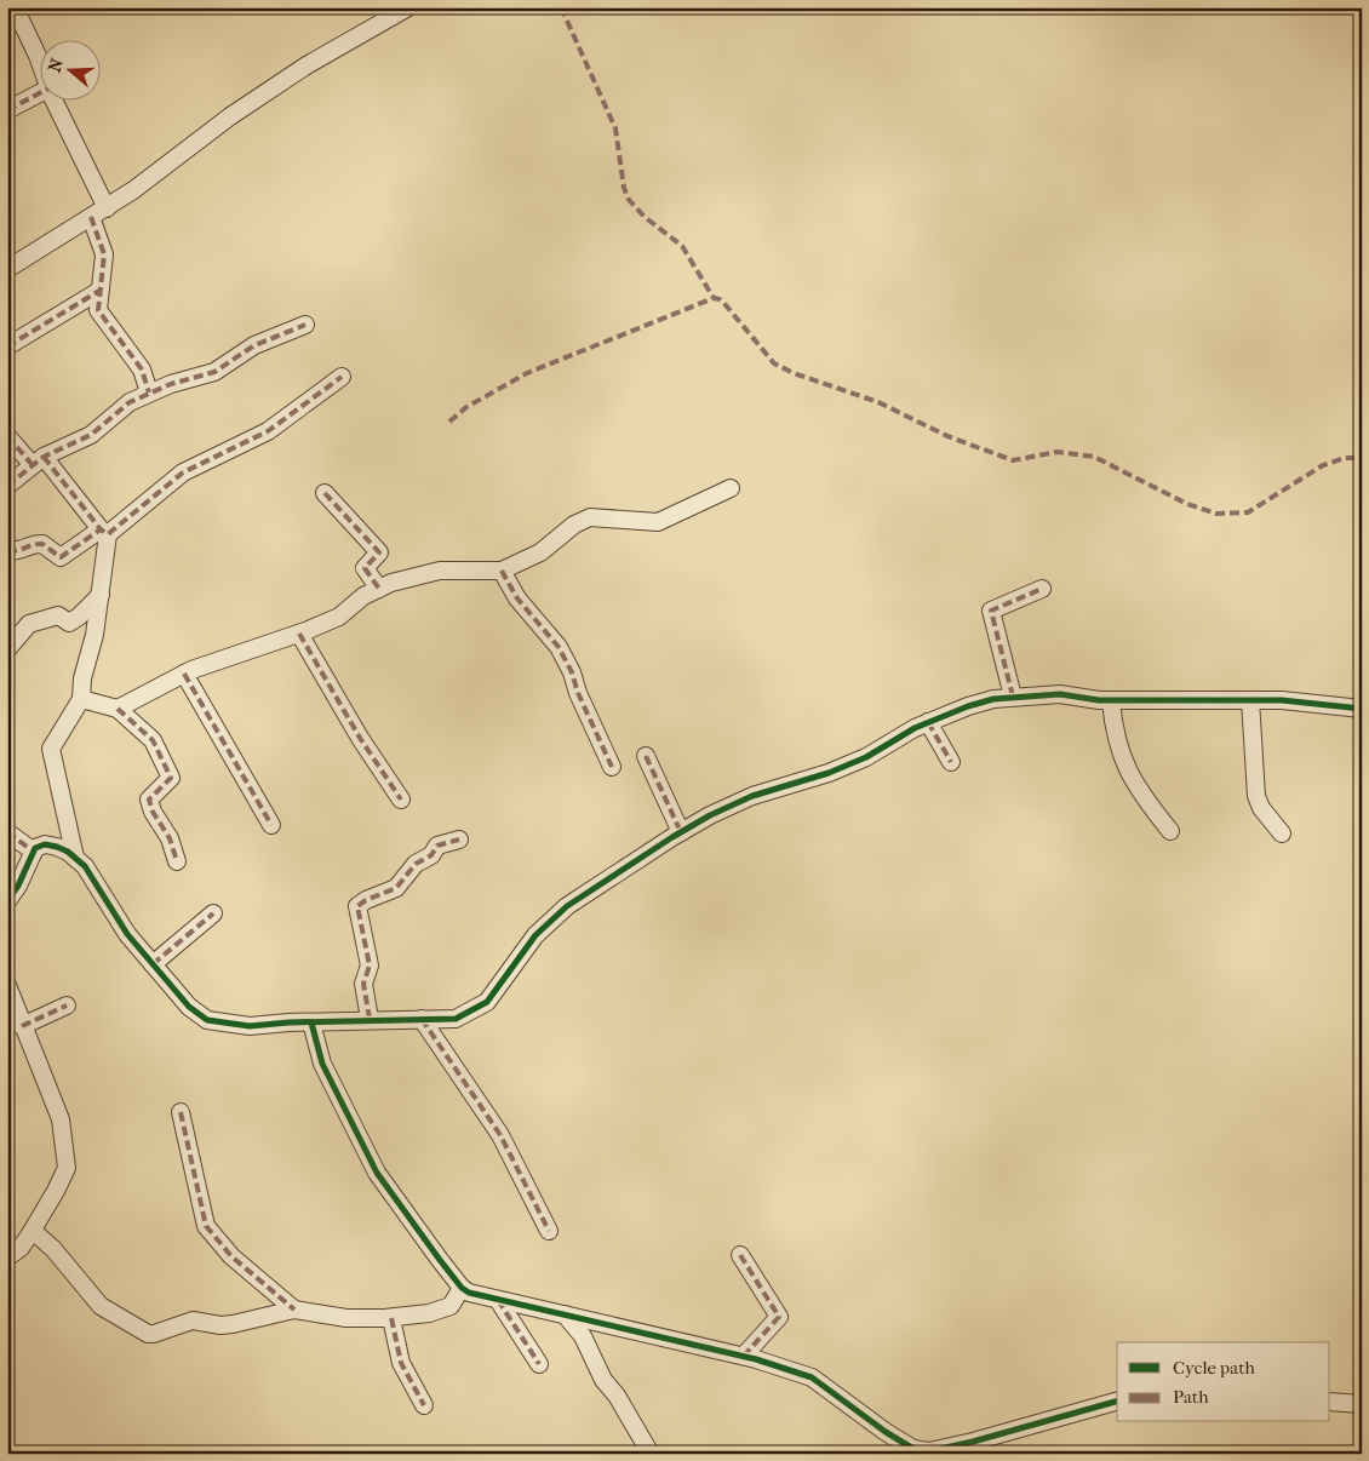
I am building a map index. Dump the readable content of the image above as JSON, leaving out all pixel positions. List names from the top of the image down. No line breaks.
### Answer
{"legend":["Cycle path","Path"],"north":"left"}
